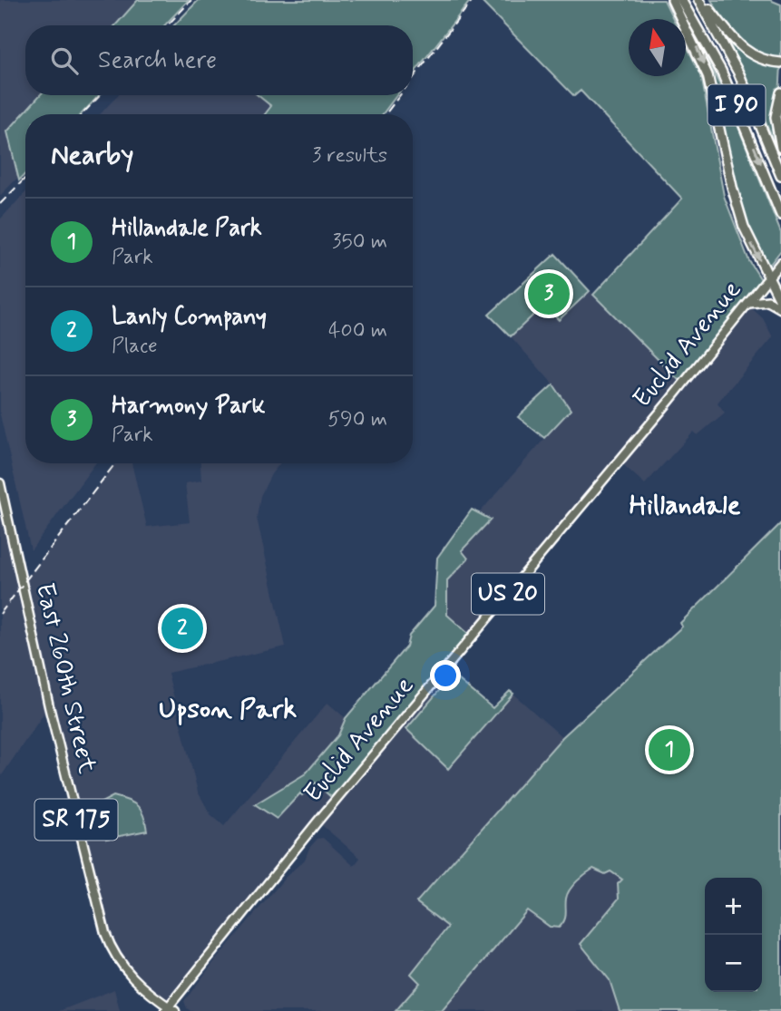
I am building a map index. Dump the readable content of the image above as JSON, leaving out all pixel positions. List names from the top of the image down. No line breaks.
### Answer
{"streets":{"highway":["I 90"],"main road":["Euclid Avenue","US 20","East 260th Street","SR 175"]},"crossings":[["Euclid Avenue","East 260th Street"]],"districts":["Hillandale","Upson Park"],"north":"top","page":{"search":"Search here","heading":["Nearby","3 results"],"list":[{"mark":"1","name":"Hillandale Park","note":"Park","value":"350 m"},{"mark":"2","name":"Lanly Company","note":"Place","value":"400 m"},{"mark":"3","name":"Harmony Park","note":"Park","value":"590 m"}],"pins":["3","2","1"],"map_buttons":["+","−"]}}
